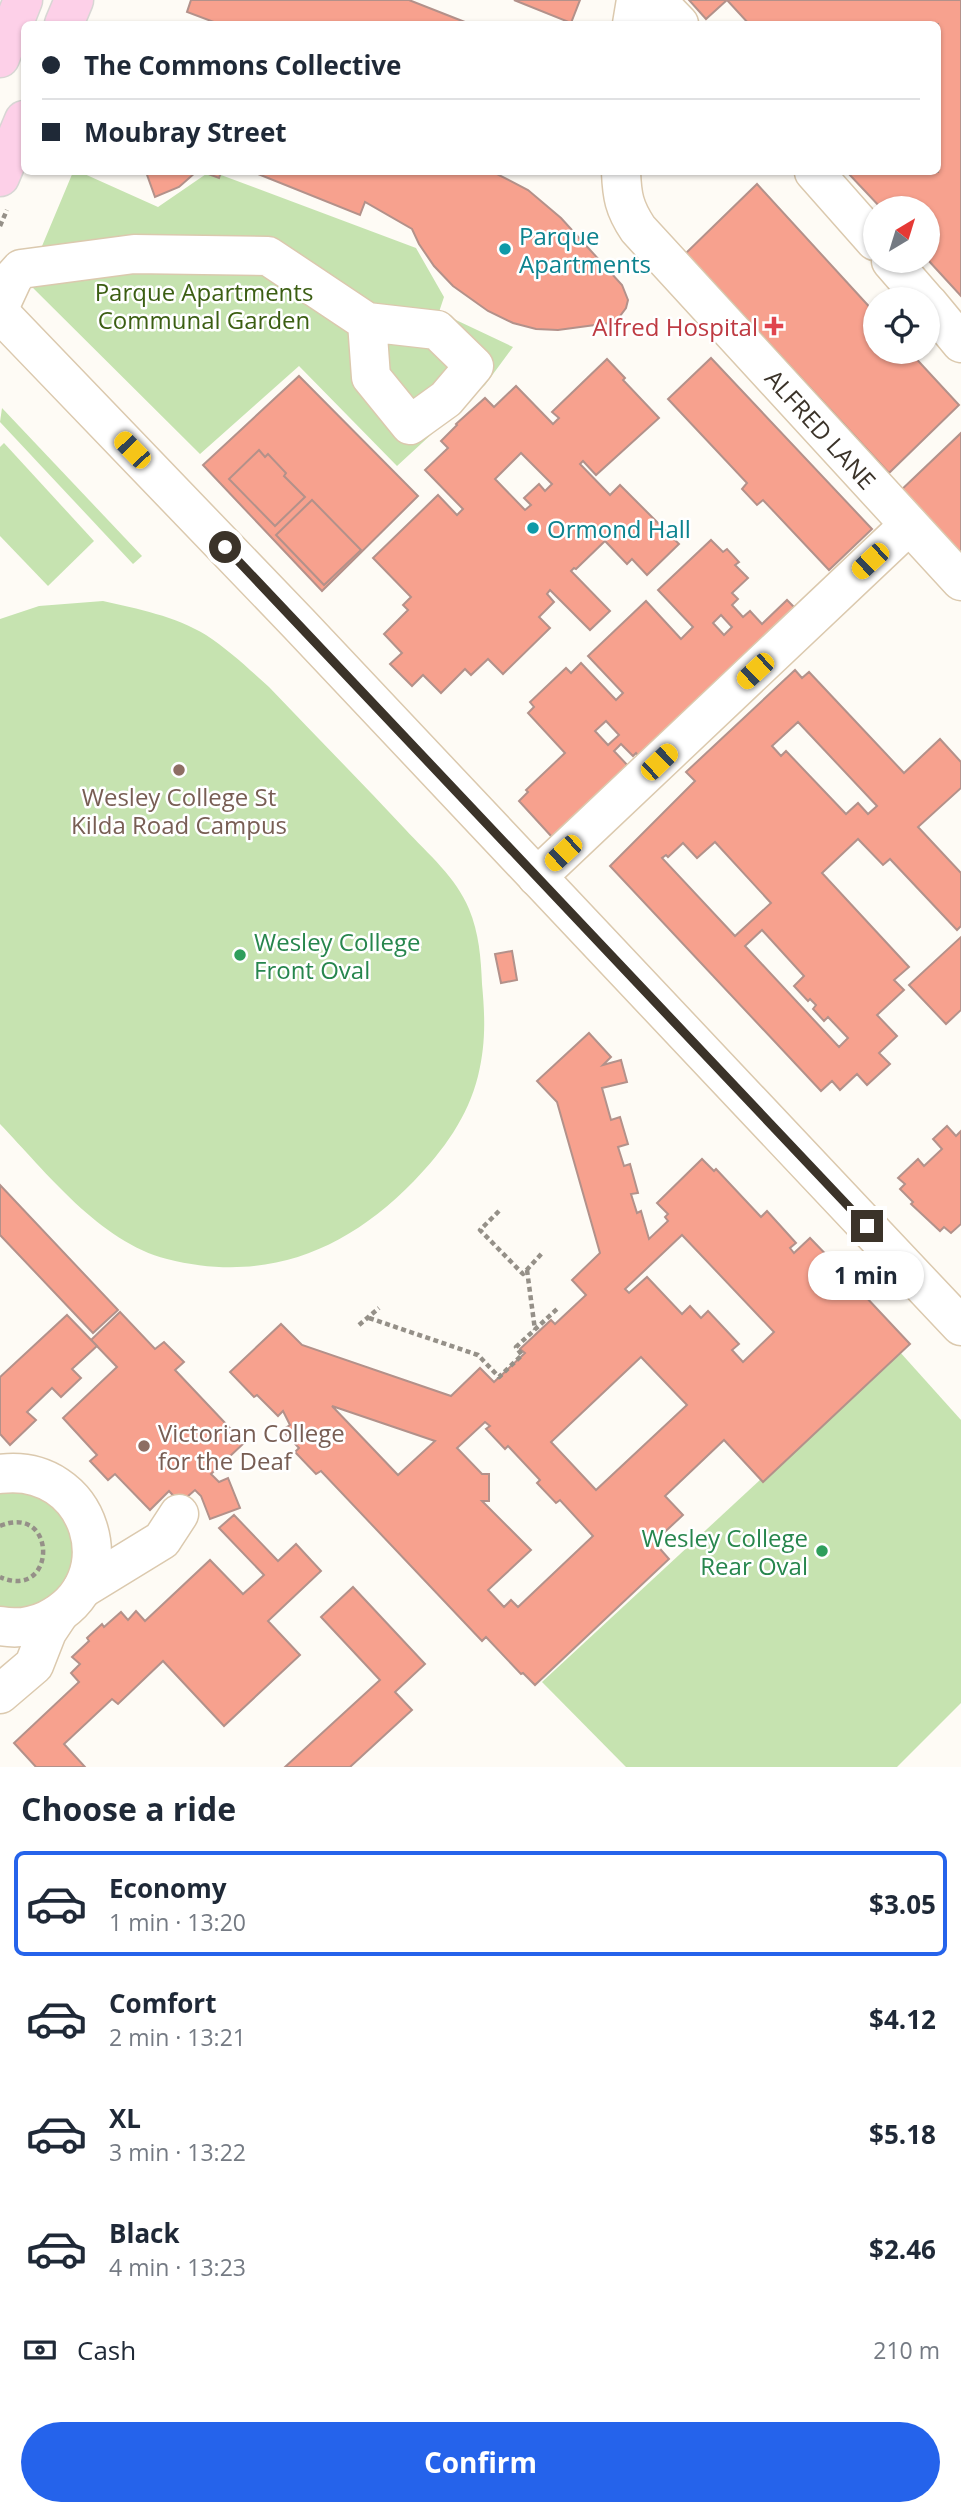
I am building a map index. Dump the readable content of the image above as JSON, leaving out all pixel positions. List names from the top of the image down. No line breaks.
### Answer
{"streets":{"street":["ALFRED LANE"]},"parks":["Parque Apartments Communal Garden"],"places":{"other":["Parque Apartments","Ormond Hall","Wesley College St Kilda Road Campus","Wesley College Front Oval","Victorian College for the Deaf","Wesley College Rear Oval"],"health":["Alfred Hospital"]},"north":"top right","page":{"banner":["The Commons Collective","Moubray Street"],"bubble":"1 min","heading":"Choose a ride","list":[{"name":"Economy","note":"1 min · 13:20","value":"$3.05"},{"name":"Comfort","note":"2 min · 13:21","value":"$4.12"},{"name":"XL","note":"3 min · 13:22","value":"$5.18"},{"name":"Black","note":"4 min · 13:23","value":"$2.46"}],"pay":["Cash","210 m"],"buttons":"Confirm"}}
